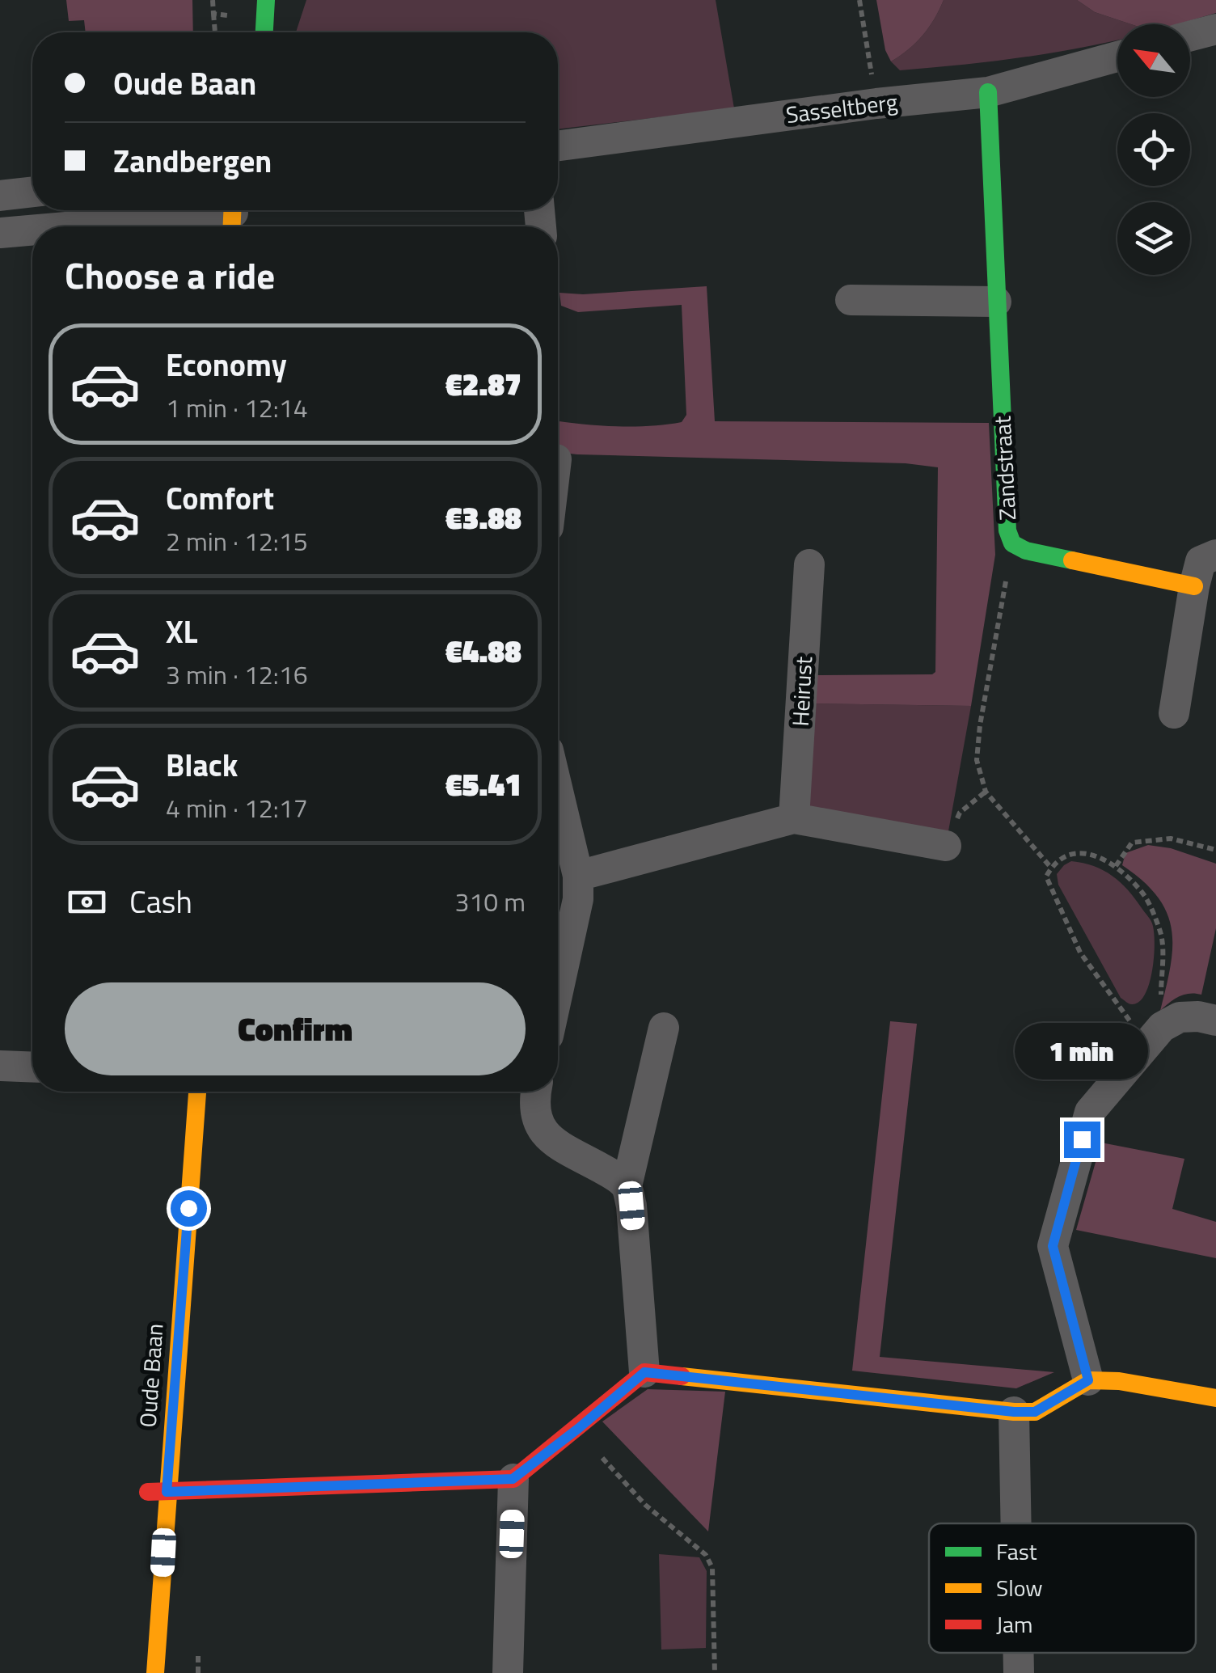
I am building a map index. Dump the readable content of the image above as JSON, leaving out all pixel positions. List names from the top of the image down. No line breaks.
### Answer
{"streets":{"street":["Sasseltberg","Zandstraat","Heirust","Oude Baan"]},"crossings":[["Sasseltberg","Zandstraat"]],"legend":["Fast","Slow","Jam"],"north":"top left","page":{"banner":["Oude Baan","Zandbergen"],"heading":"Choose a ride","list":[{"name":"Economy","note":"1 min · 12:14","value":"€2.87"},{"name":"Comfort","note":"2 min · 12:15","value":"€3.88"},{"name":"XL","note":"3 min · 12:16","value":"€4.88"},{"name":"Black","note":"4 min · 12:17","value":"€5.41"}],"pay":["Cash","310 m"],"buttons":"Confirm","bubble":"1 min"}}
